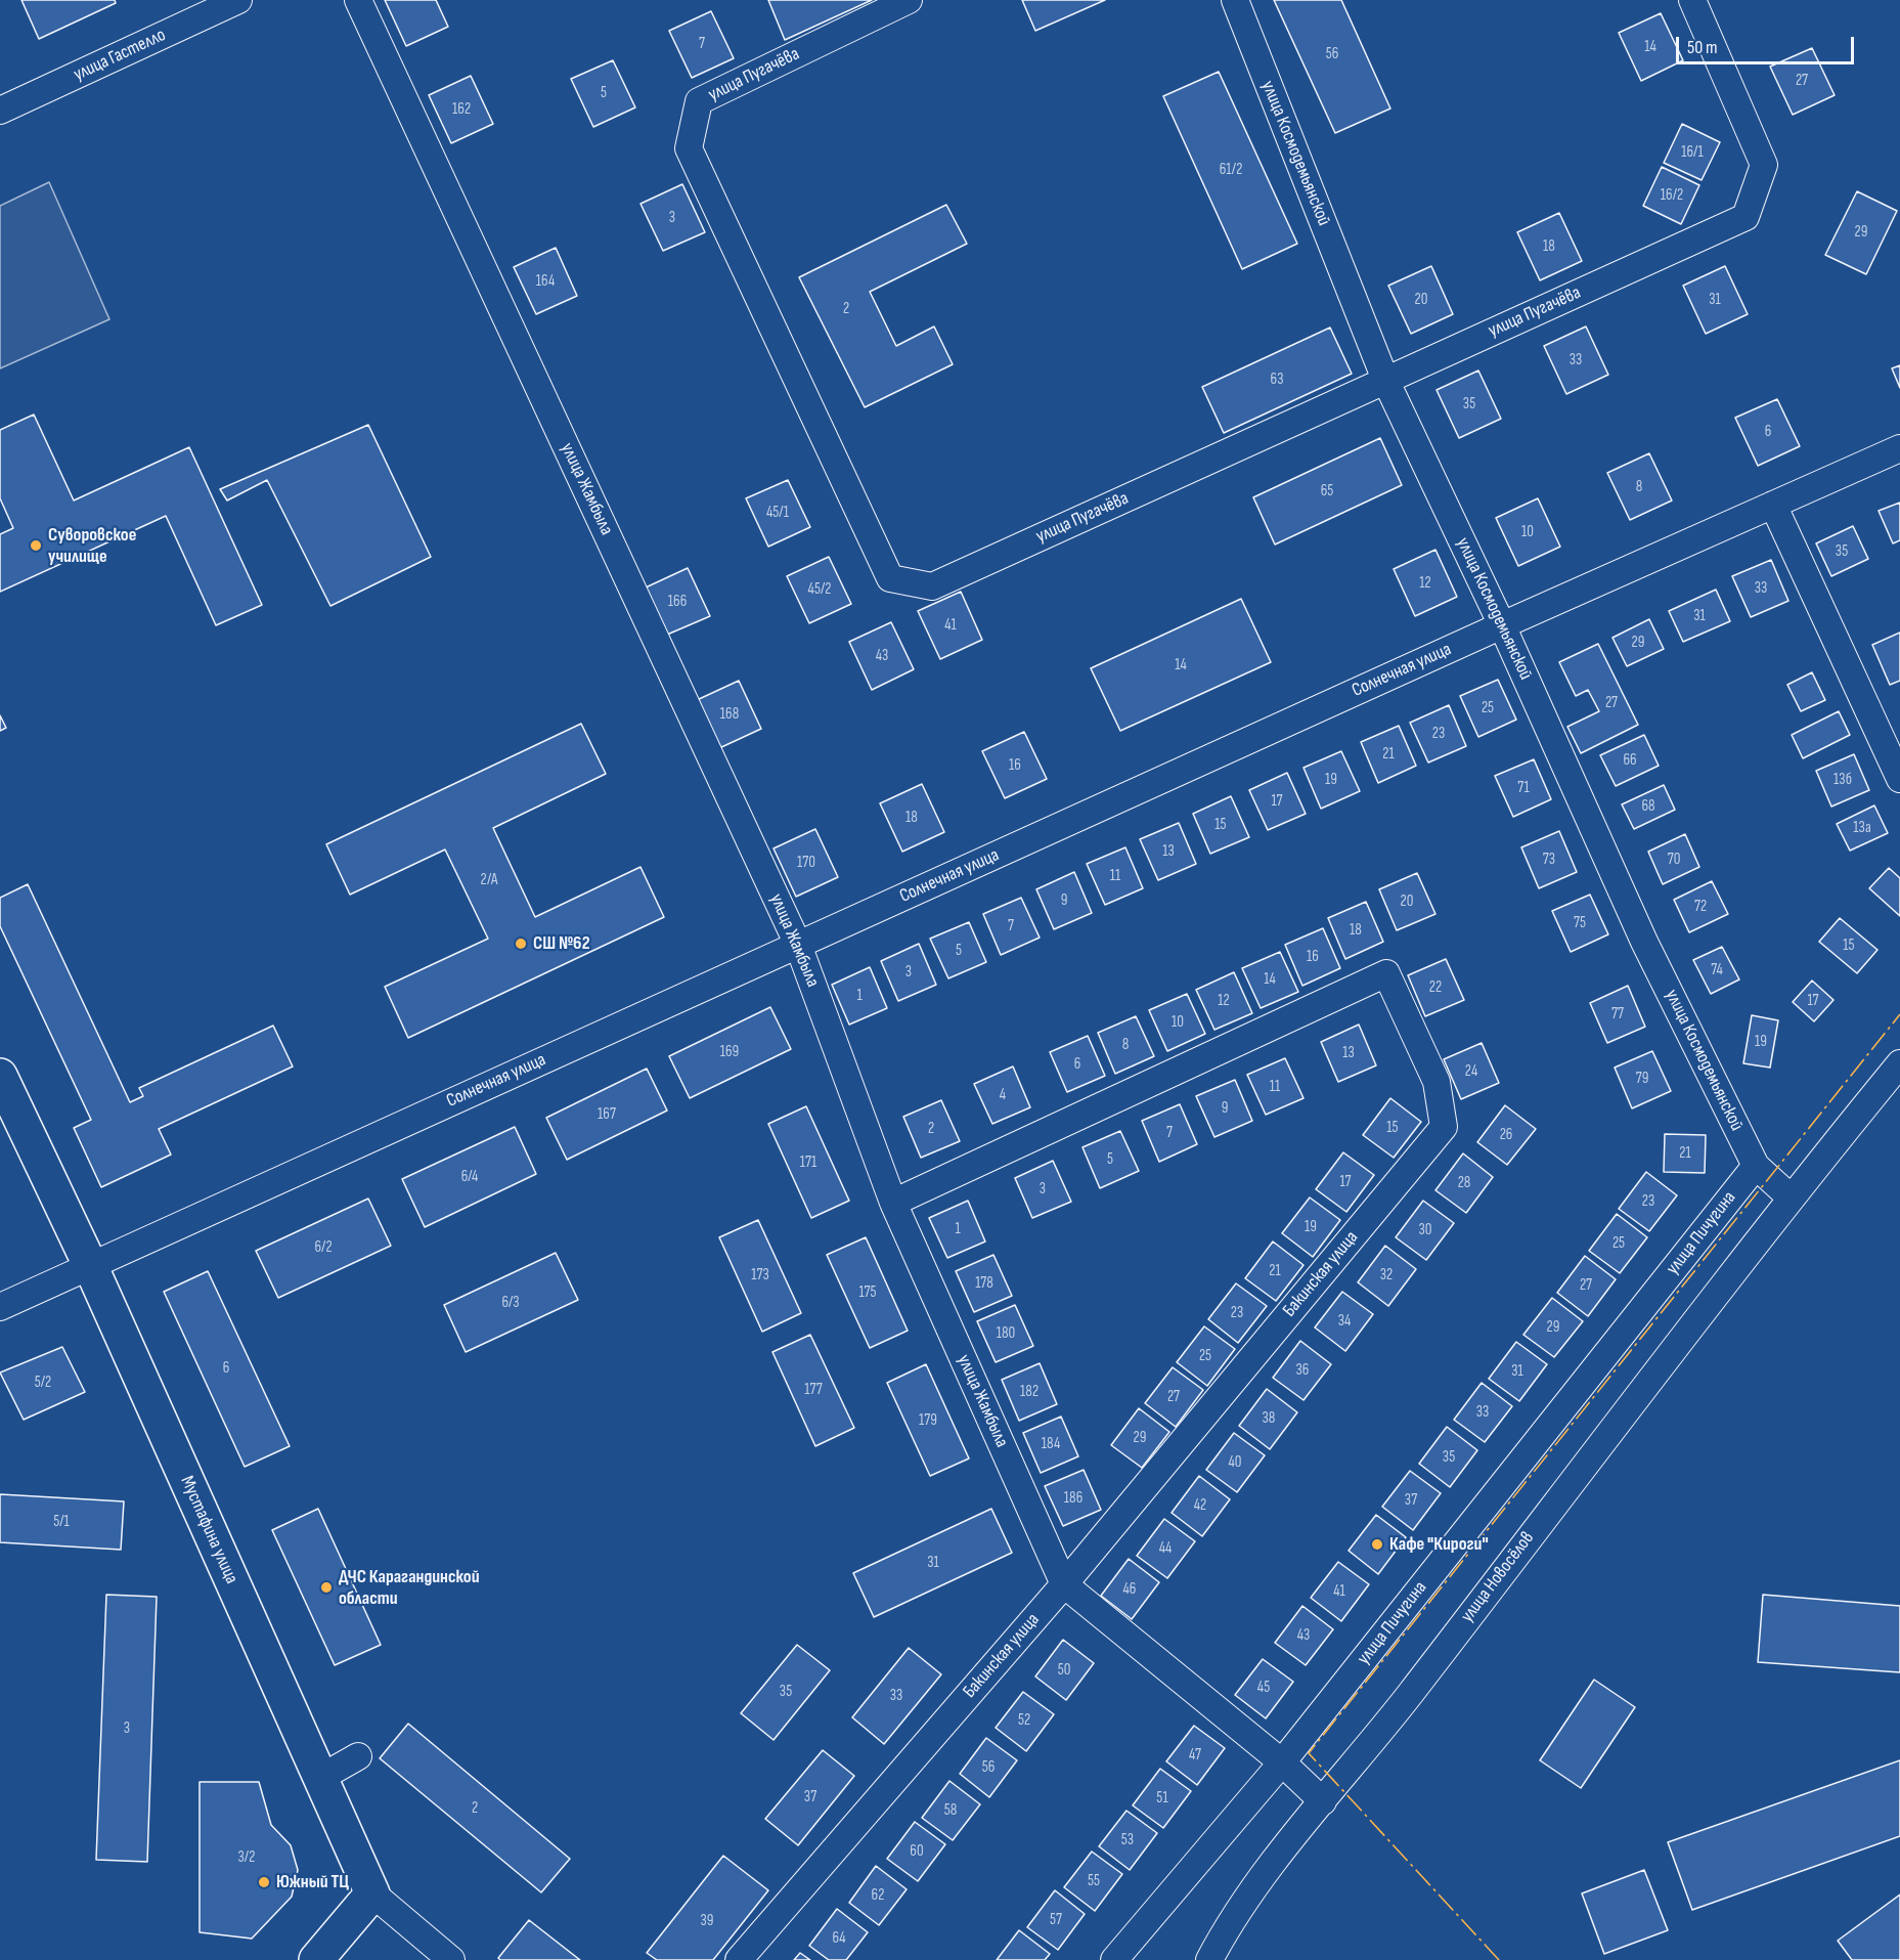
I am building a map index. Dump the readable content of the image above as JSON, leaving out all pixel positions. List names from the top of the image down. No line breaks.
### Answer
{"streets":{"main road":["Мустафина улица"],"street":["улица Гастелло","улица Пугачёва","улица Космодемьянской","улица Жамбыла","Солнечная улица","улица Пичугина","Бакинская улица","улица Новосёлов"]},"crossings":[["улица Пугачёва","улица Космодемьянской"],["улица Космодемьянской","Солнечная улица"],["улица Космодемьянской","улица Пичугина"],["улица Космодемьянской","улица Новосёлов"],["улица Жамбыла","Солнечная улица"],["улица Жамбыла","улица Пичугина"],["улица Жамбыла","Бакинская улица"],["улица Жамбыла","улица Новосёлов"],["Солнечная улица","Мустафина улица"]],"places":["Суворовское училище","СШ №62","Кафе \"Кироги\"","ДЧС Карагандинской области","Южный ТЦ"],"house_numbers":["7","14","56","27","5","162","16/1","61/2","16/2","3","29","18","164","20","31","2","33","63","35","6","8","65","45/1","10","35","12","33","45/2","166","31","41","29","43","14","27","25","168","23","21","66","16","19","13б","71","17","68","18","15","13а","13","73","70","170","11","2/А","9","20","72","75","7","18","15","5","16","74","3","14","22","1","12","17","77","10","19","8","169","13","6","24","79","11","4","9","167","15","2","7","26","21","5","171","6/4","17","28","3","23","19","1","30","25","6/2","21","173","32","178","27","175","6/3","23","34","29","180","25","6","36","31","5/2","177","182","27","33","38","179","29","184","35","40","186","37","42","5/1","44","31","46","41","43","50","45","35","33","52","3","47","56","37","51","2","58","53","60","3/2","55","62","57","39","64"],"scale_bar":"50 m"}
